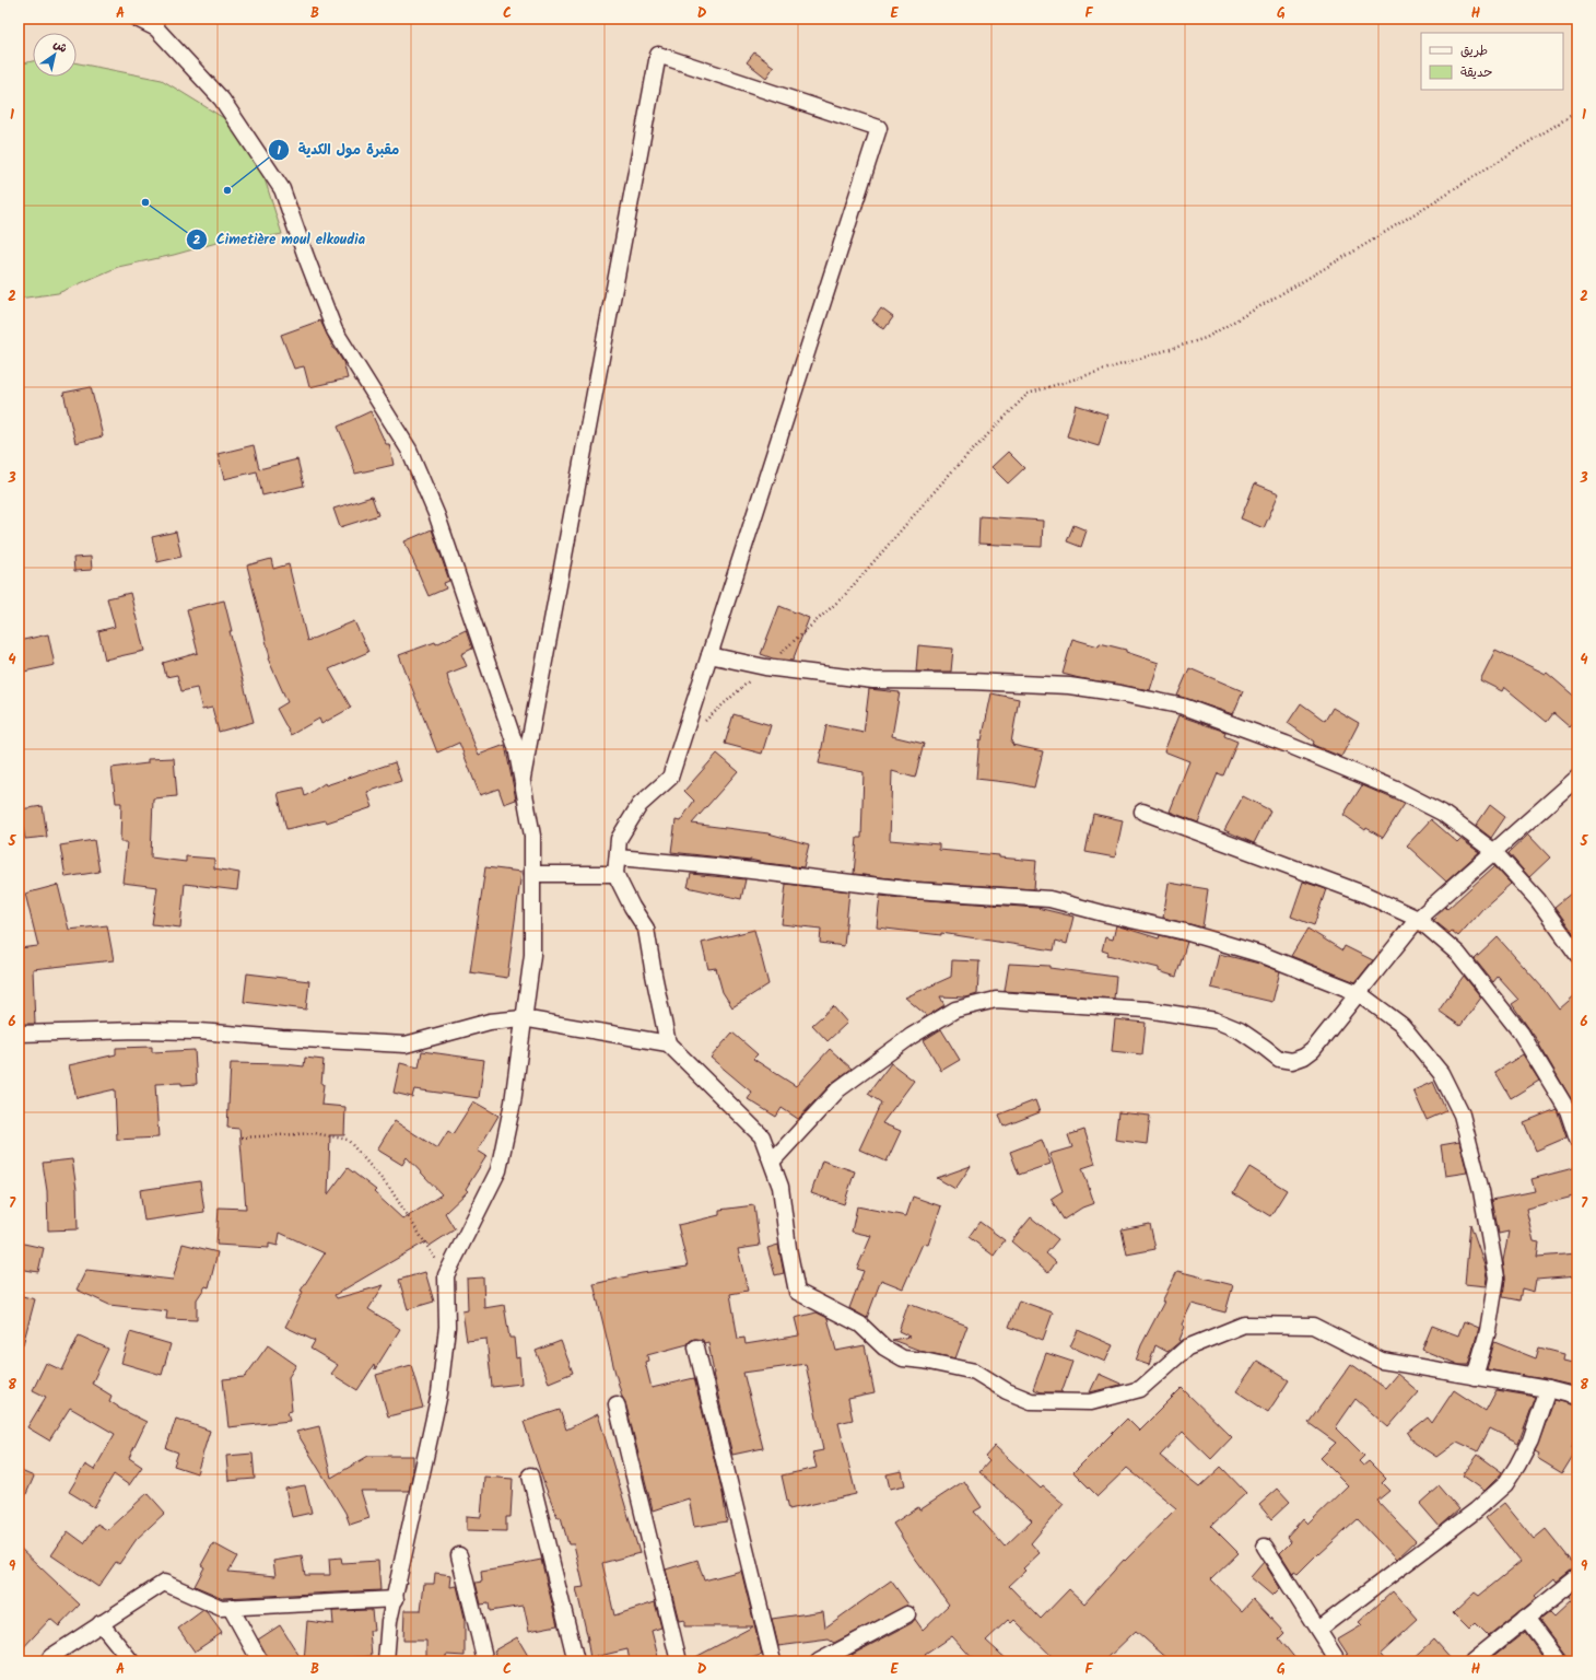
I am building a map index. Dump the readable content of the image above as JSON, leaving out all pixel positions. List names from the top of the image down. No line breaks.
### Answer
{"places":["مقبرة مول الكدية","Cimetière moul elkoudia"],"legend":["طريق","حديقة"],"north":"top right","grid":{"columns":["A","B","C","D","E","F","G","H"],"rows":["1","2","3","4","5","6","7","8","9"]}}
